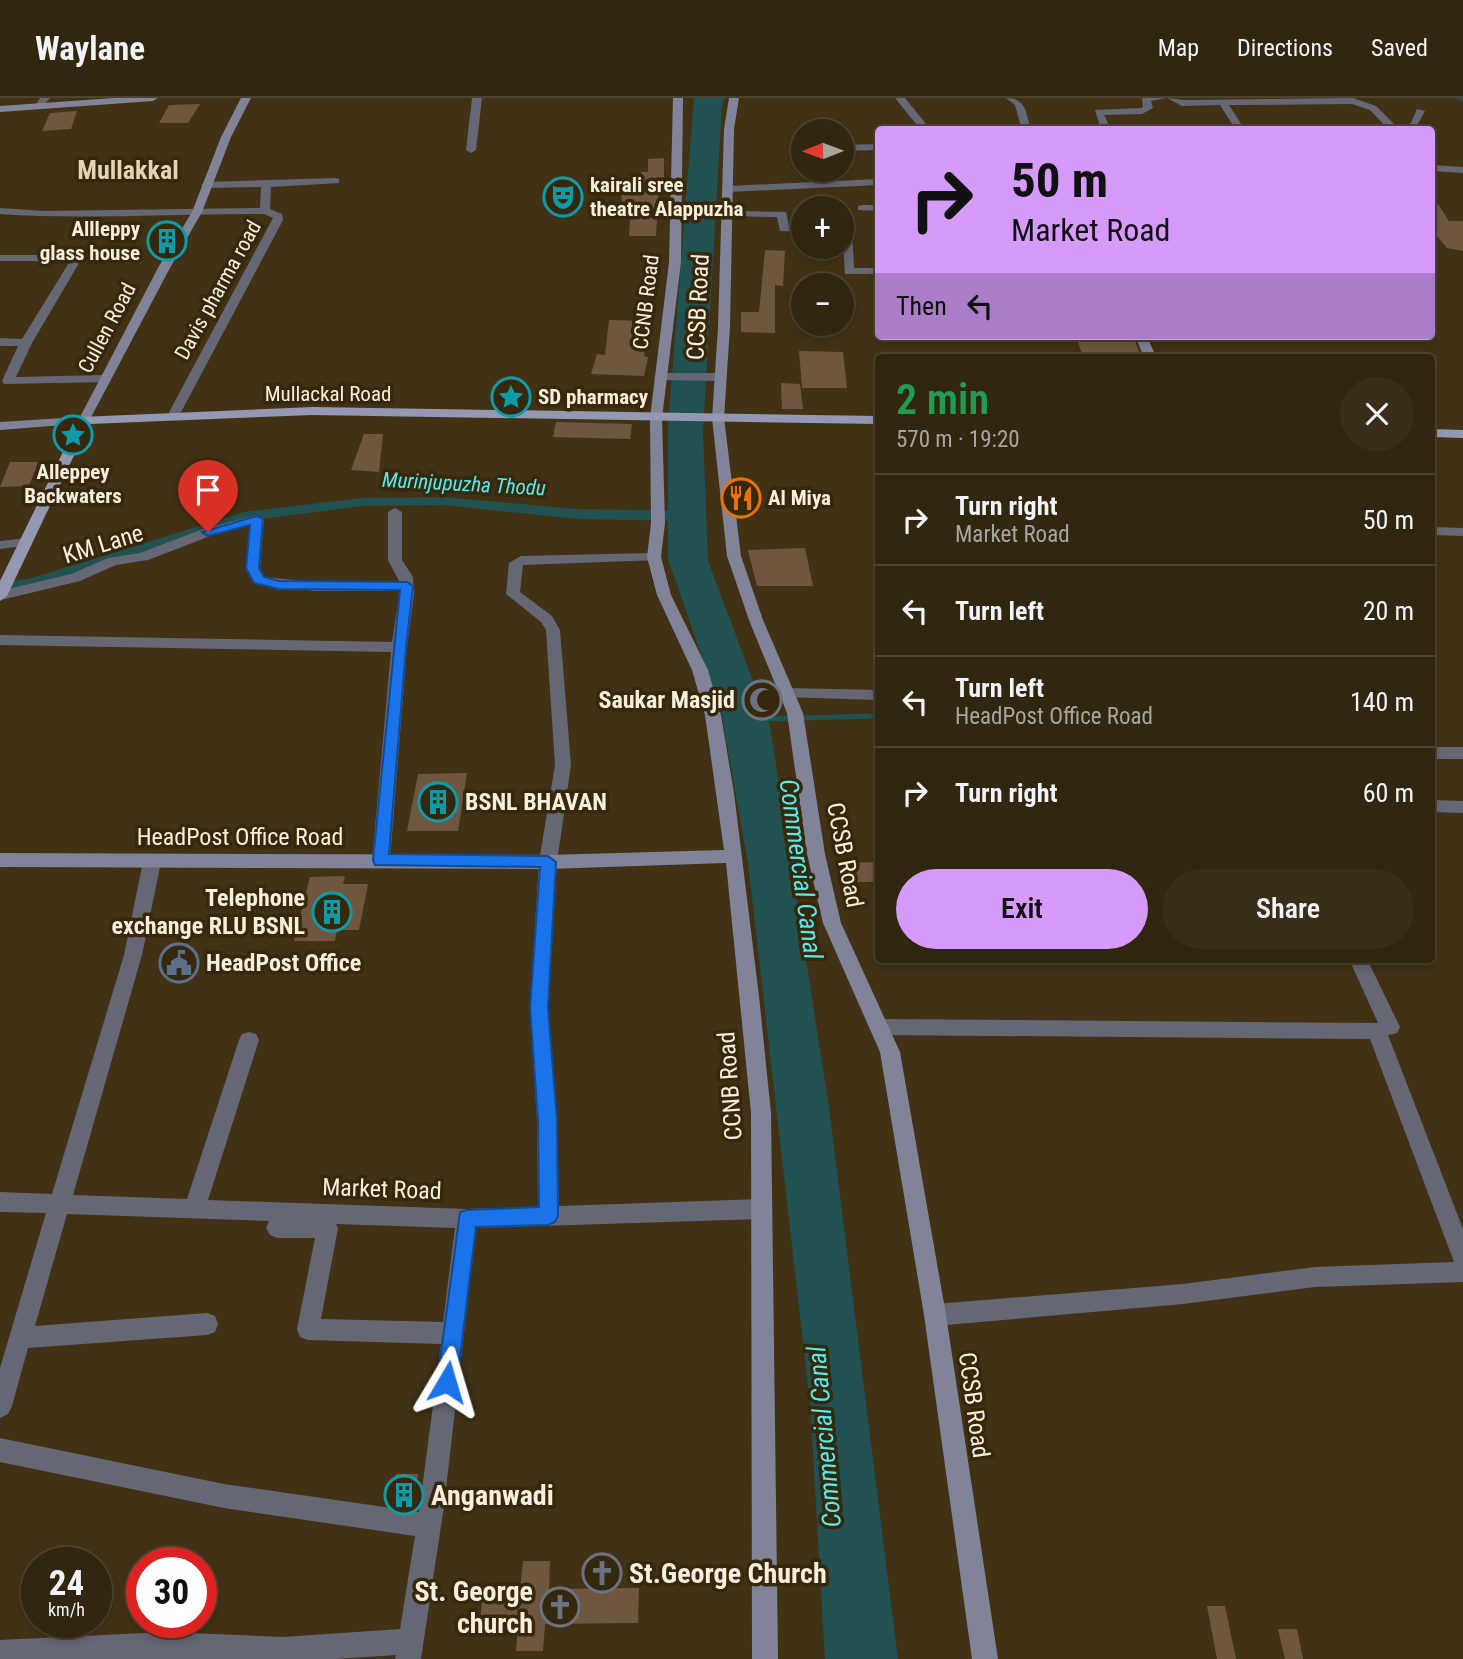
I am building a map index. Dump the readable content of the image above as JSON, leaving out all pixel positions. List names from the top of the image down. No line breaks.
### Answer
{"streets":{"main road":["CCNB Road","CCSB Road","Cullen Road","Mullackal Road","HeadPost Office Road"],"street":["Davis pharma road","KM Lane","Market Road"]},"crossings":[["Davis pharma road","Cullen Road"],["Davis pharma road","Mullackal Road"],["CCNB Road","Mullackal Road"],["CCNB Road","HeadPost Office Road"],["CCNB Road","Market Road"],["CCSB Road","Mullackal Road"],["Cullen Road","Mullackal Road"],["Cullen Road","KM Lane"]],"districts":["Mullakkal"],"water":["Murinjupuzha Thodu","Commercial Canal"],"places":{"theatre":["kairali sree theatre Alappuzha"],"building":["Allleppy glass house","BSNL BHAVAN","Telephone exchange RLU BSNL","Anganwadi"],"place":["SD pharmacy","Alleppey Backwaters"],"restaurant":["Al Miya"],"mosque":["Saukar Masjid"],"public building":["HeadPost Office"],"church":["St.George Church","St. George church"]},"north":"left","page":{"header":"Waylane","nav":["Map","Directions","Saved"],"map_buttons":["+","−"],"turn":["50 m","Market Road"],"then":"Then","heading":["2 min","570 m · 19:20"],"list":[{"name":"Turn right","note":"Market Road","value":"50 m"},{"name":"Turn left","value":"20 m"},{"name":"Turn left","note":"HeadPost Office Road","value":"140 m"},{"name":"Turn right","value":"60 m"}],"buttons":["Exit","Share"],"speed":"24 km/h","limit":"30"}}
